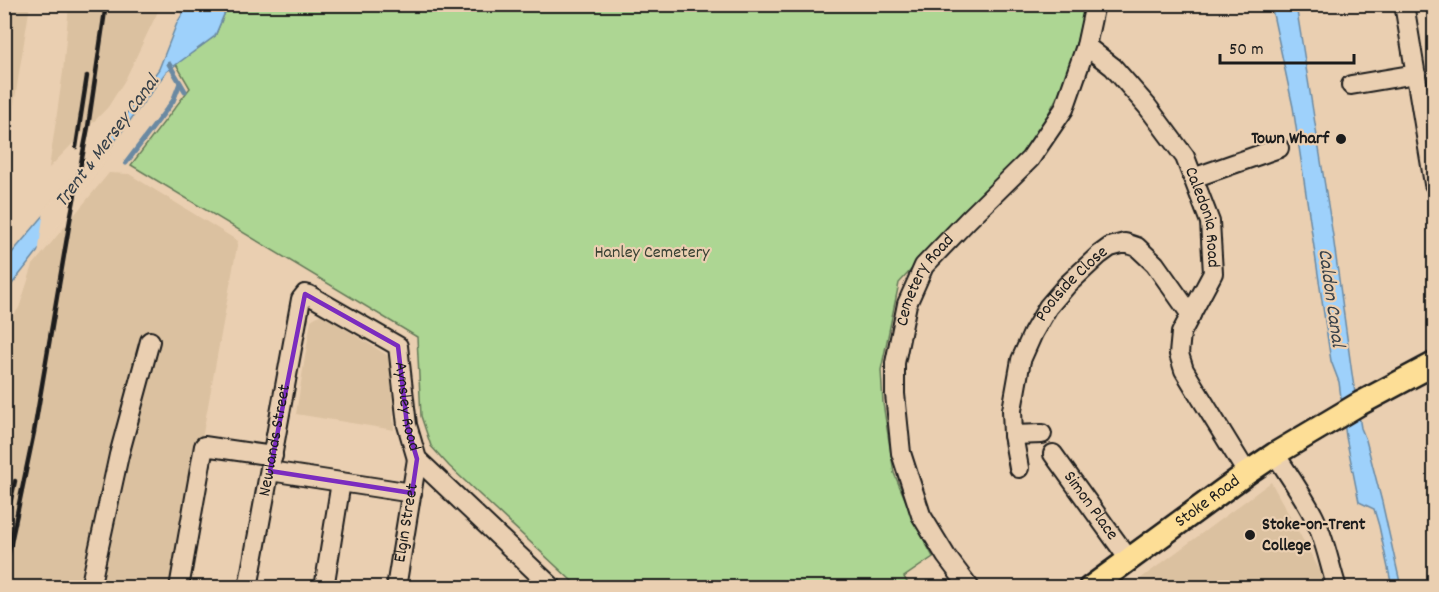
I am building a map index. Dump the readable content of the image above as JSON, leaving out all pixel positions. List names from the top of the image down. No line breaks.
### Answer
{"streets":{"main road":["Stoke Road"],"street":["Caledonia Road","Cemetery Road","Poolside Close","Aynsley Road","Newlands Street","Simon Place","Elgin Street"]},"crossings":[["Caledonia Road","Cemetery Road"],["Caledonia Road","Poolside Close"],["Caledonia Road","Stoke Road"],["Aynsley Road","Newlands Street"],["Aynsley Road","Elgin Street"],["Stoke Road","Simon Place"]],"water":["Trent & Mersey Canal","Caldon Canal"],"parks":["Hanley Cemetery"],"places":["Town Wharf","Stoke-on-Trent College"],"scale_bar":"50 m"}
